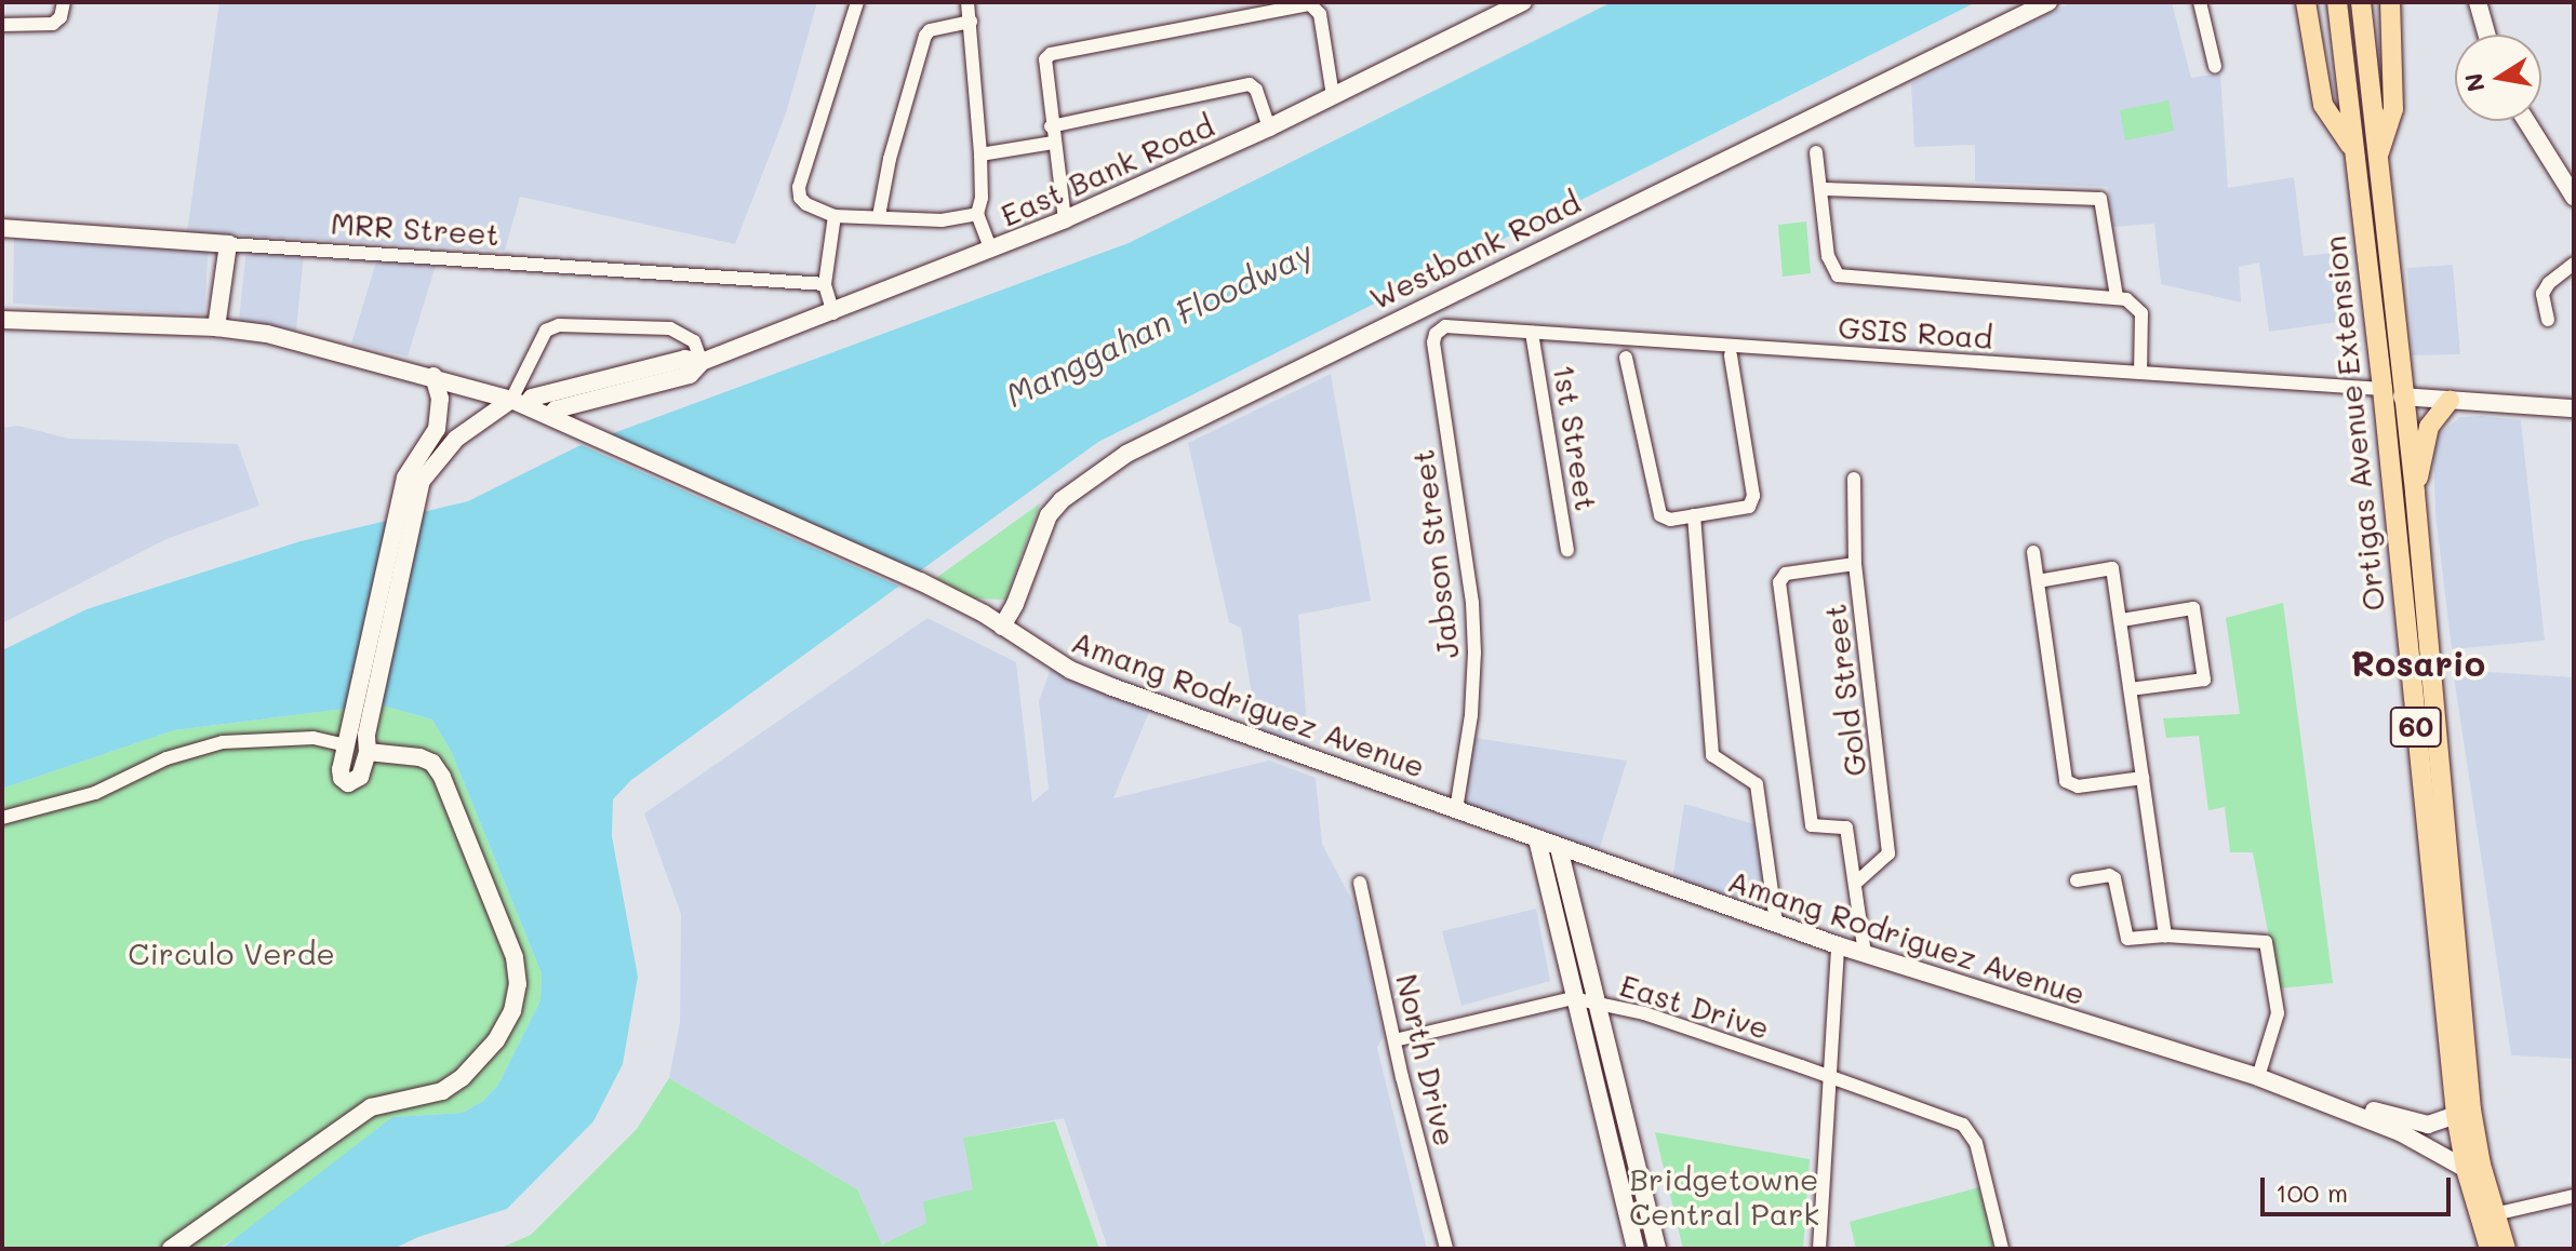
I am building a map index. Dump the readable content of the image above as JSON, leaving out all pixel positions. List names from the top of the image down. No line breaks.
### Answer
{"streets":{"main road":["East Bank Road","MRR Street","Westbank Road","Ortigas Avenue Extension","Amang Rodriguez Avenue","60"],"street":["GSIS Road","1st Street","Jabson Street","Gold Street","East Drive","North Drive"]},"crossings":[["East Bank Road","Amang Rodriguez Avenue"],["Westbank Road","Amang Rodriguez Avenue"],["GSIS Road","Ortigas Avenue Extension"],["GSIS Road","1st Street"],["GSIS Road","Jabson Street"],["Ortigas Avenue Extension","Amang Rodriguez Avenue"],["Jabson Street","Amang Rodriguez Avenue"],["East Drive","North Drive"]],"districts":["Rosario"],"water":["Manggahan Floodway"],"parks":["Circulo Verde","Bridgetowne Central Park"],"scale_bar":"100 m","north":"left"}
